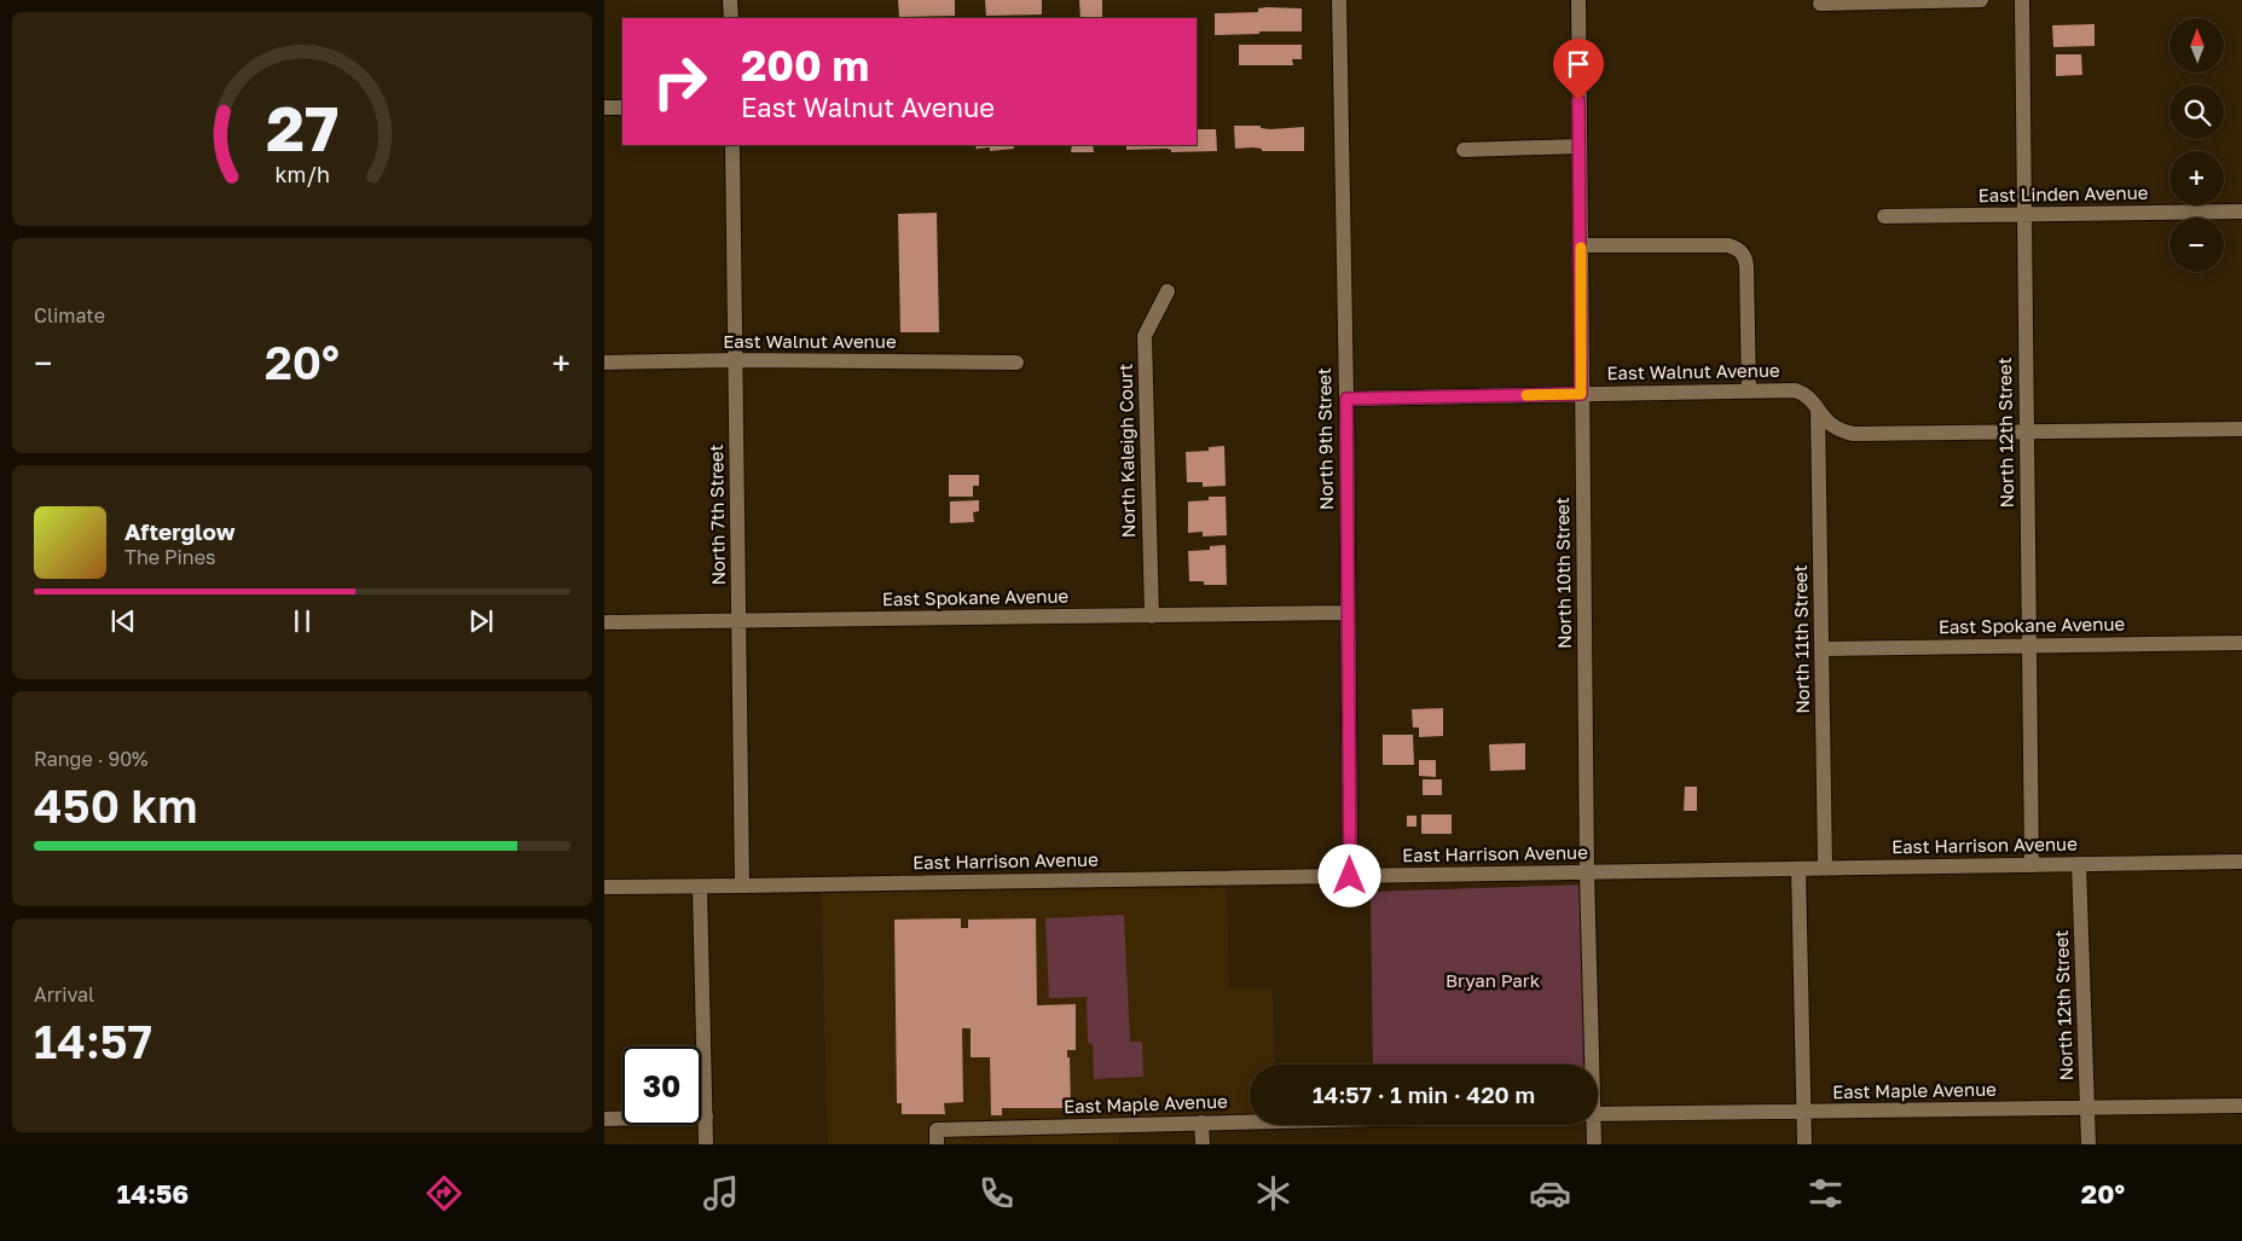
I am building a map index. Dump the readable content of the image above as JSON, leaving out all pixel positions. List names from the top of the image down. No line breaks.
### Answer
{"streets":{"street":["East Linden Avenue","East Walnut Avenue","North 12th Street","North 9th Street","North Kaleigh Court","North 7th Street","North 10th Street","East Spokane Avenue","North 11th Street","East Harrison Avenue","East Maple Avenue"]},"crossings":[["East Linden Avenue","North 12th Street"],["East Walnut Avenue","North 12th Street"],["East Walnut Avenue","North 9th Street"],["East Walnut Avenue","North 7th Street"],["East Walnut Avenue","North 10th Street"],["East Walnut Avenue","North 11th Street"],["North 12th Street","East Spokane Avenue"],["North 12th Street","East Harrison Avenue"],["North 12th Street","East Maple Avenue"],["North 9th Street","East Spokane Avenue"],["North 9th Street","East Harrison Avenue"],["North Kaleigh Court","East Spokane Avenue"],["North 7th Street","East Spokane Avenue"],["North 7th Street","East Harrison Avenue"],["North 10th Street","East Harrison Avenue"],["East Spokane Avenue","North 11th Street"],["North 11th Street","East Harrison Avenue"]],"parks":["Bryan Park"],"north":"top","page":{"map_buttons":["+","−"],"turn":["200 m","East Walnut Avenue"],"tile":["Climate",["Range · 90%","450 km"],["Arrival","14:57"]],"heat":["−","20°","+"],"song":["Afterglow","The Pines"],"limit":"30","trip":"14:57 · 1 min · 420 m","tabs":["14:56","20°"],"gauge":["27","km/h"]}}
